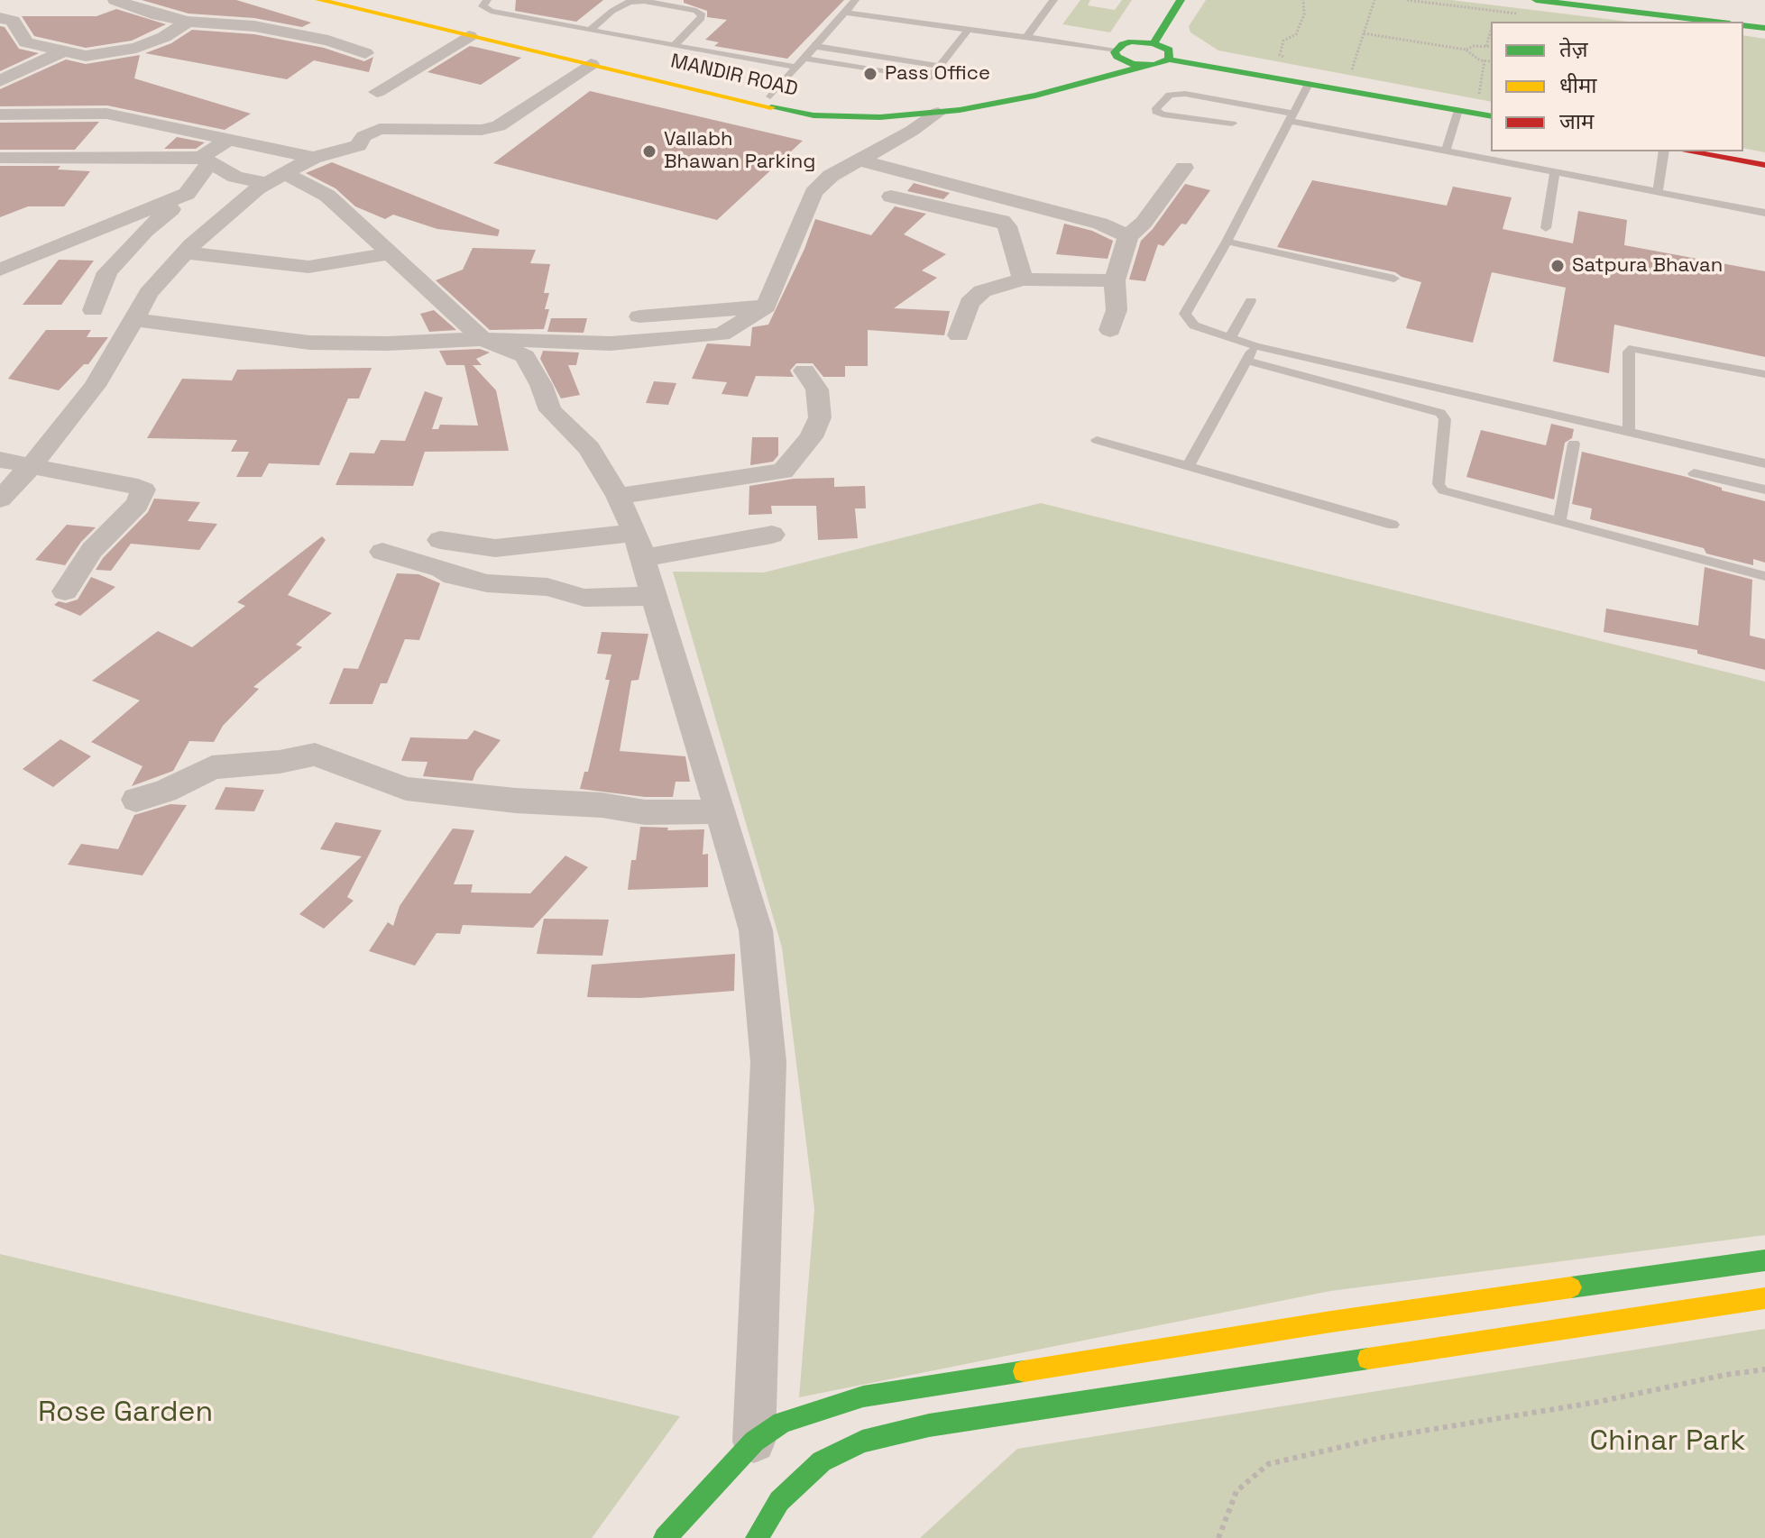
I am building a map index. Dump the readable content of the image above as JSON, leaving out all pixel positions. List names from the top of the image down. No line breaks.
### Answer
{"streets":{"street":["MANDIR ROAD"]},"parks":["Rose Garden","Chinar Park"],"places":["Pass Office","Vallabh Bhawan Parking","Satpura Bhavan"],"legend":["तेज़","धीमा","जाम"]}
